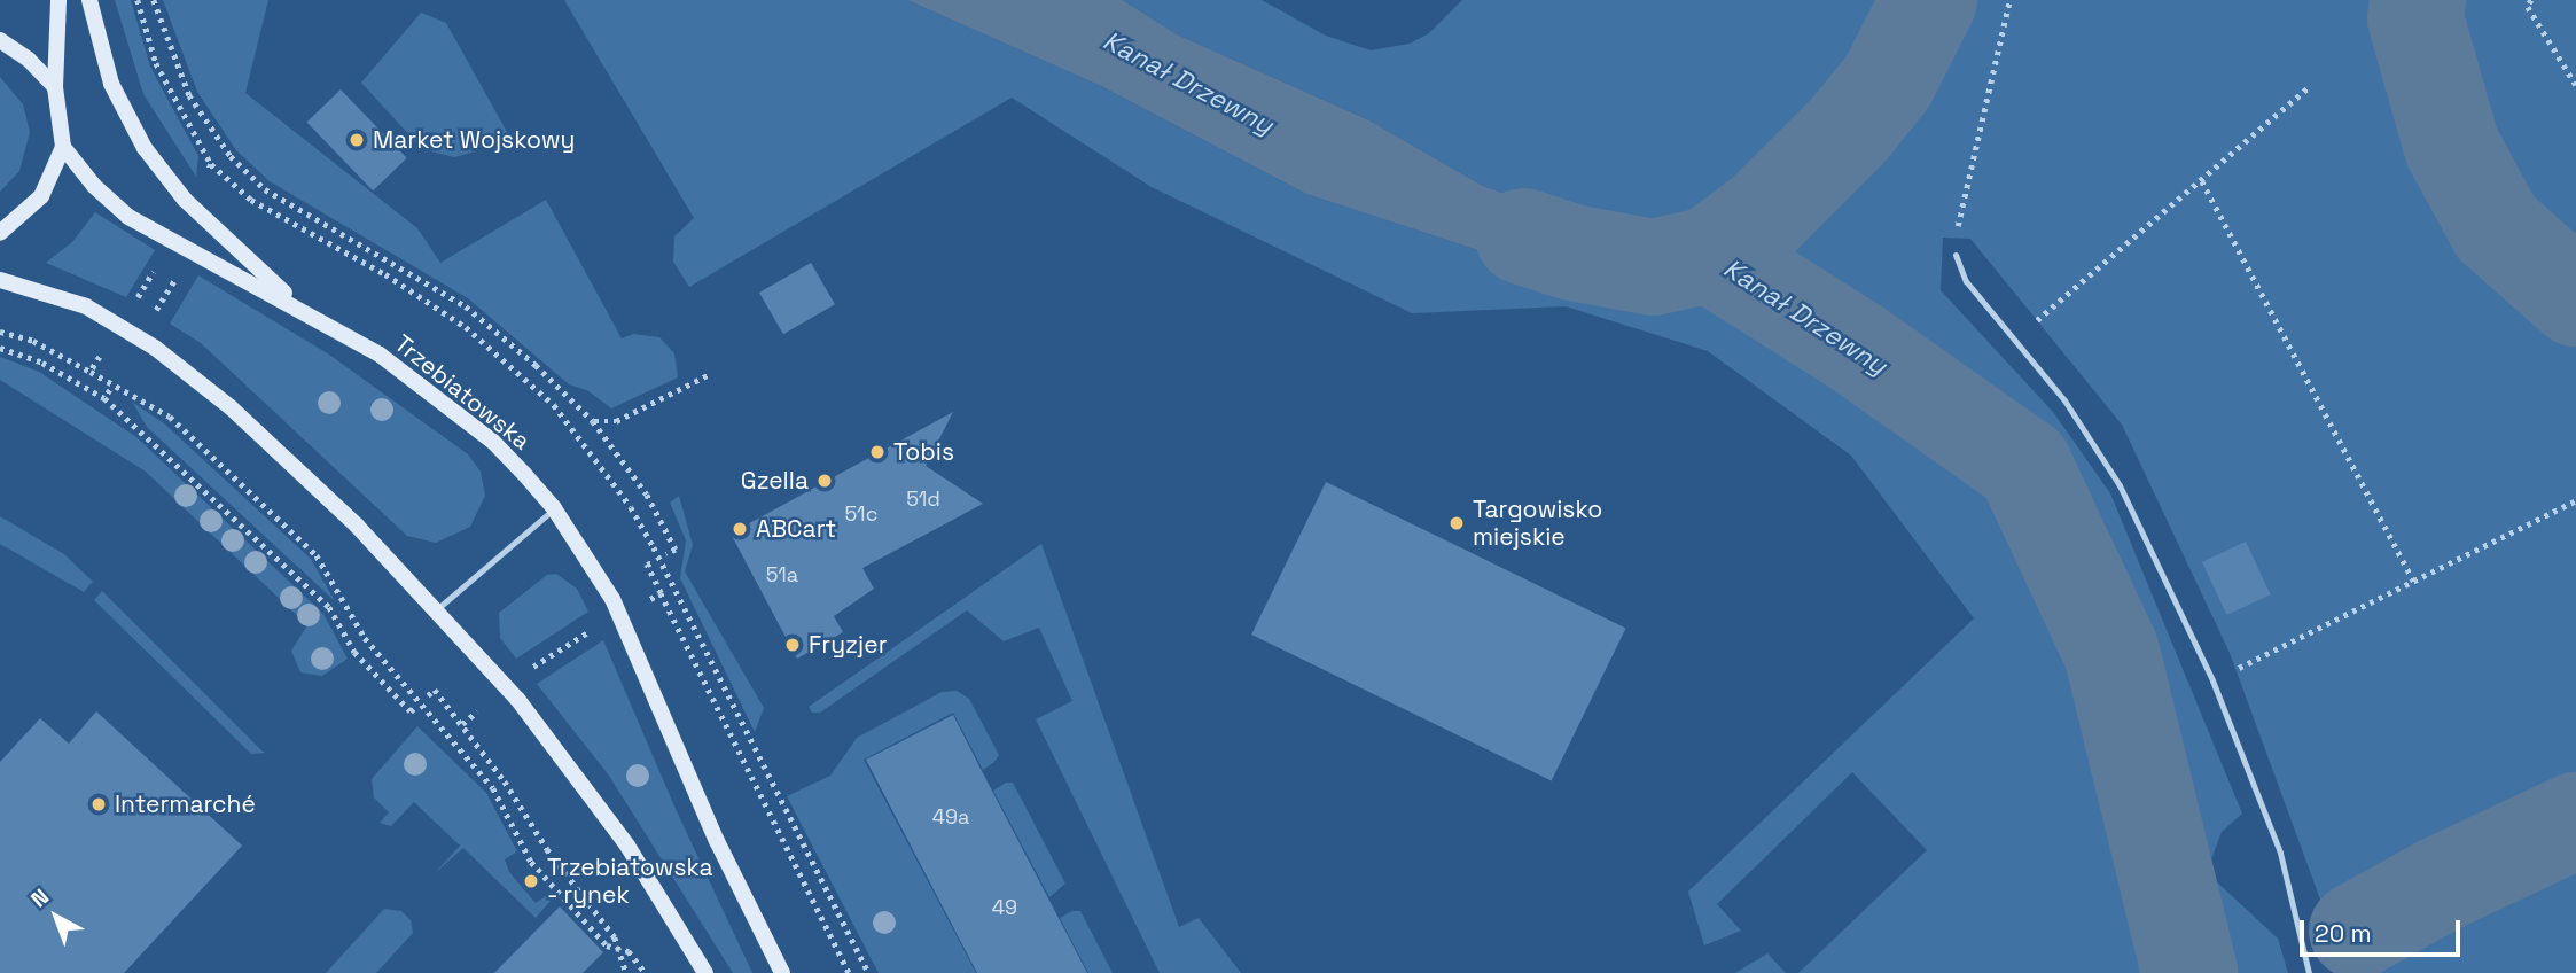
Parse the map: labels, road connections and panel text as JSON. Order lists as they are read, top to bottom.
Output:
{
  "streets": {
    "street": ["Trzebiatowska"]
  },
  "water": ["Kanał Drzewny"],
  "places": [
    "Market Wojskowy",
    "Tobis",
    "Gzella",
    "Targowisko miejskie",
    "ABCart",
    "Fryzjer",
    "Intermarché",
    "Trzebiatowska - rynek"
  ],
  "house_numbers": [
    "51d",
    "51c",
    "51a",
    "49a",
    "49"
  ],
  "scale_bar": "20 m",
  "north": "top left"
}
